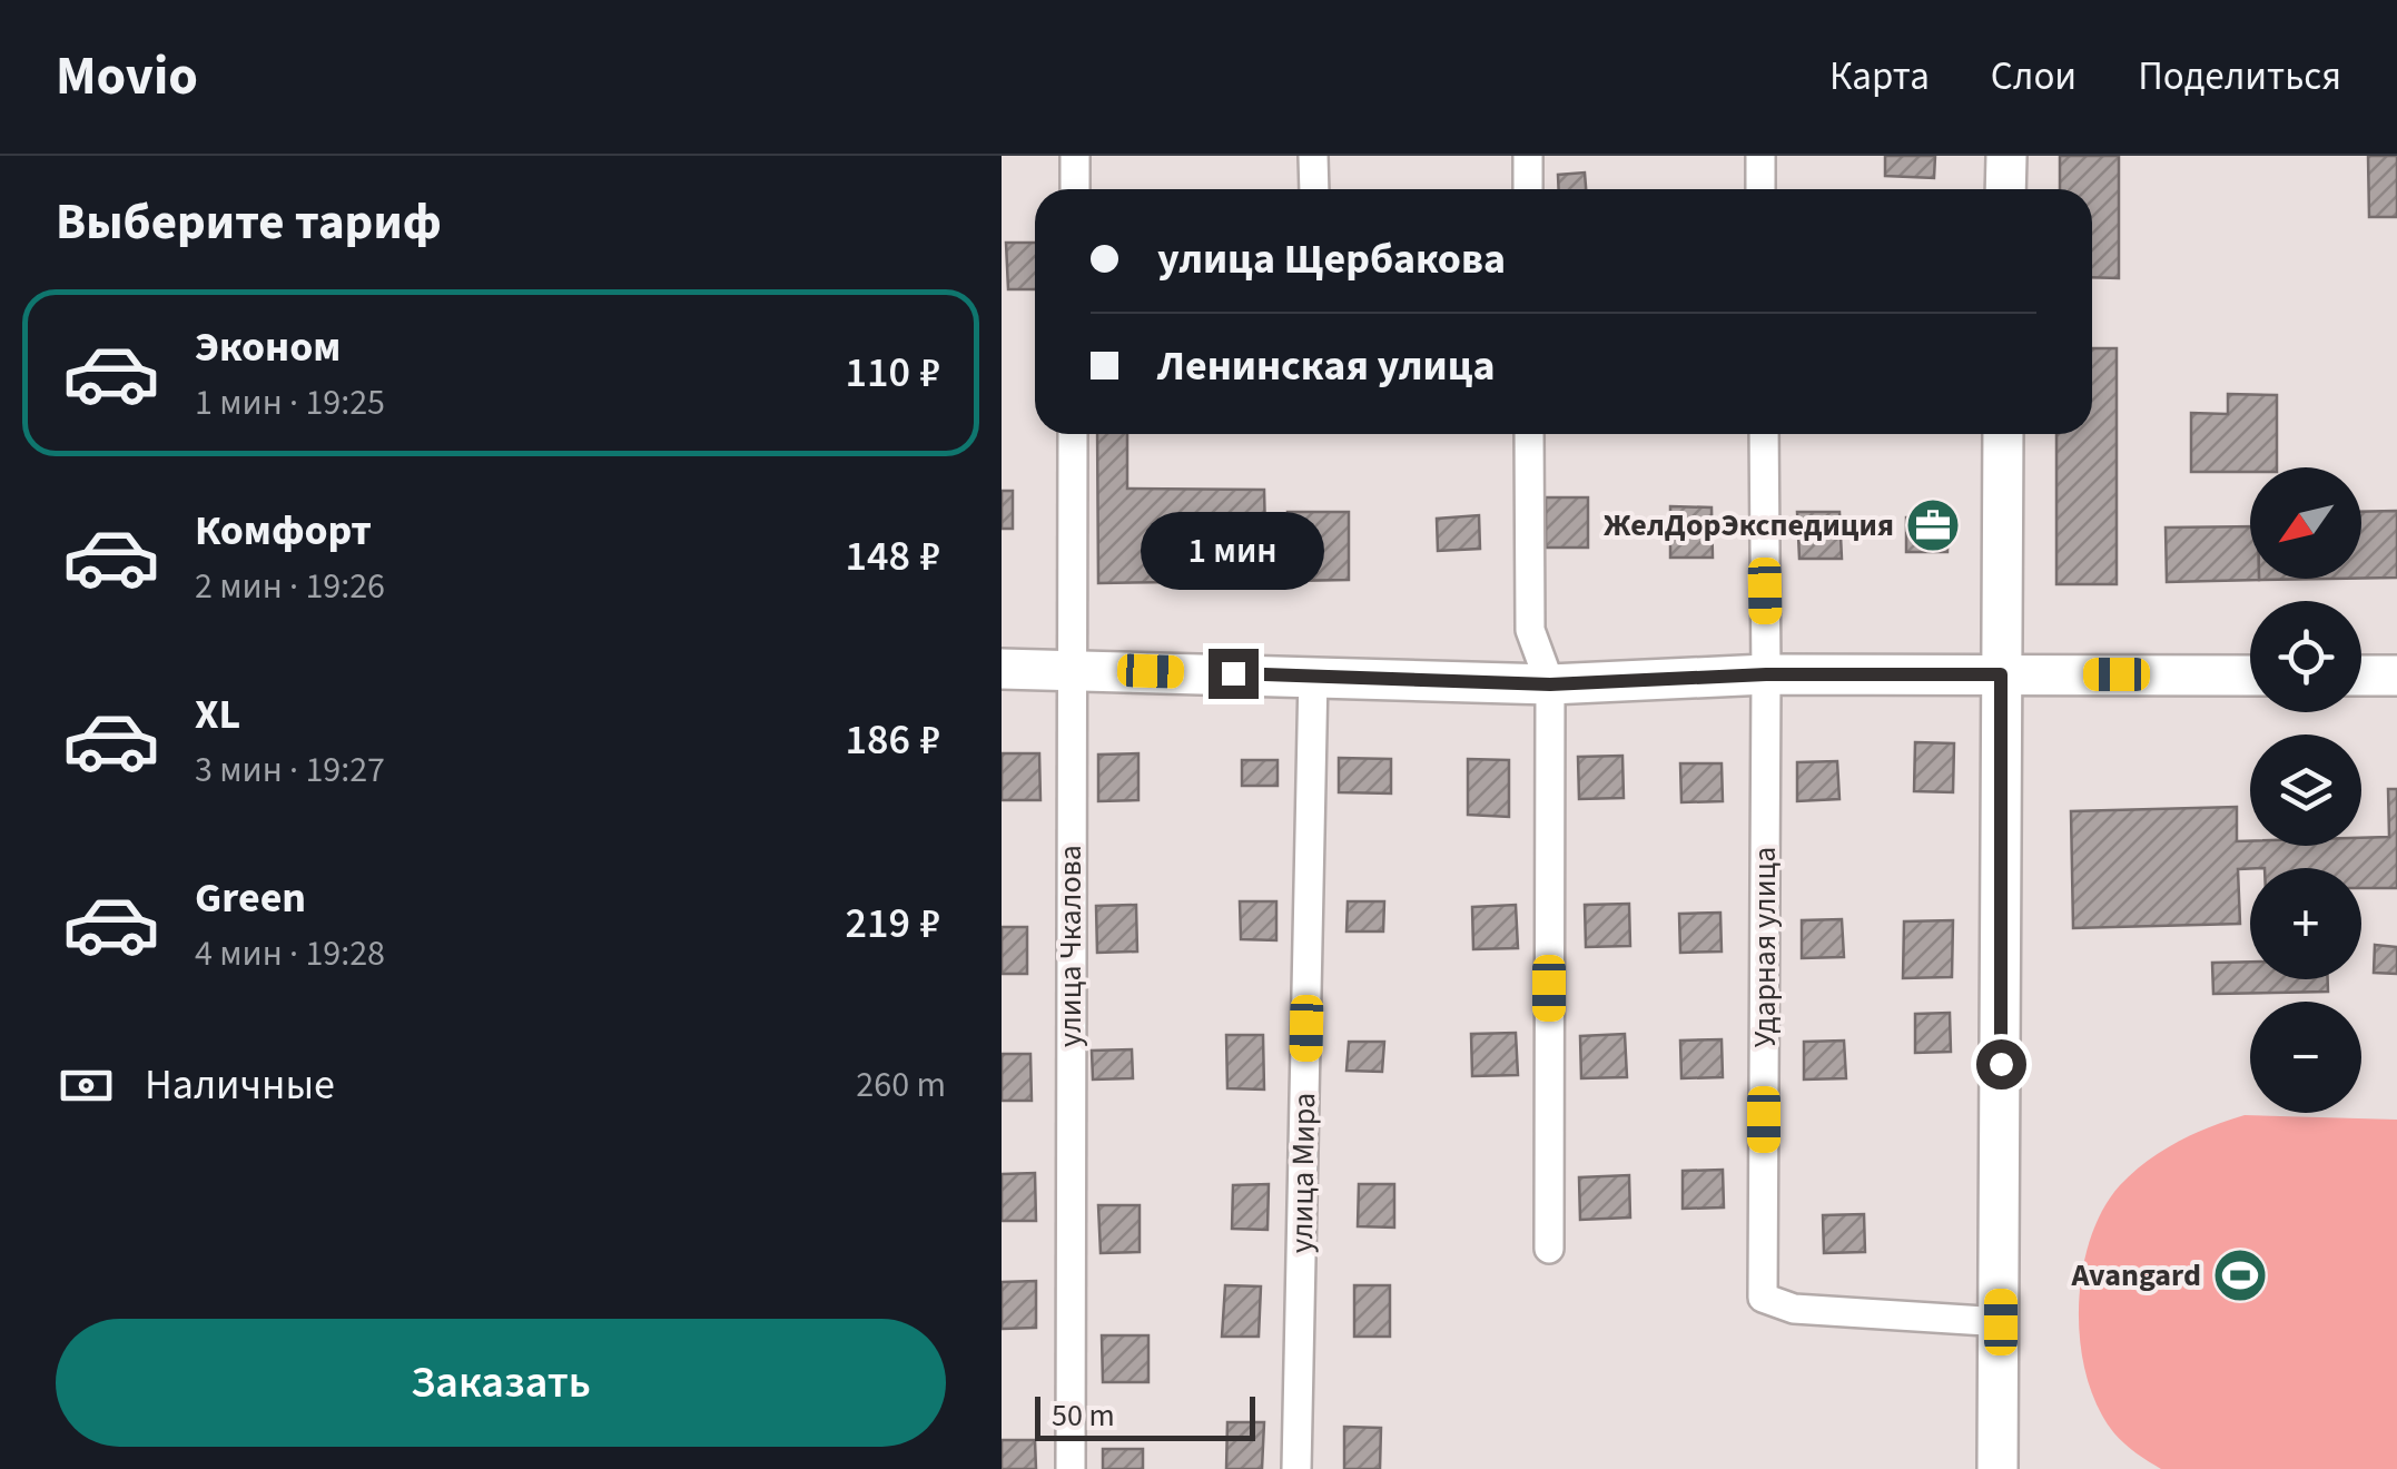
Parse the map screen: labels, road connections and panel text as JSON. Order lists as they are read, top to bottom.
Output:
{
  "streets": {
    "street": ["улица Чкалова", "Ударная улица", "улица Мира"]
  },
  "places": {
    "office": ["ЖелДорЭкспедиция"],
    "sports": ["Avangard"]
  },
  "scale_bar": "50 m",
  "north": "bottom left",
  "page": {
    "header": "Movio",
    "nav": ["Карта", "Слои", "Поделиться"],
    "heading": "Выберите тариф",
    "banner": ["улица Щербакова", "Ленинская улица"],
    "list": [
      {
        "name": "Эконом",
        "note": "1 мин · 19:25",
        "value": "110 ₽"
      },
      {
        "name": "Комфорт",
        "note": "2 мин · 19:26",
        "value": "148 ₽"
      },
      {
        "name": "XL",
        "note": "3 мин · 19:27",
        "value": "186 ₽"
      },
      {
        "name": "Green",
        "note": "4 мин · 19:28",
        "value": "219 ₽"
      }
    ],
    "map_buttons": ["+", "−"],
    "bubble": "1 мин",
    "pay": ["Наличные", "260 m"],
    "buttons": "Заказать",
    "scale": "50 m"
  }
}
